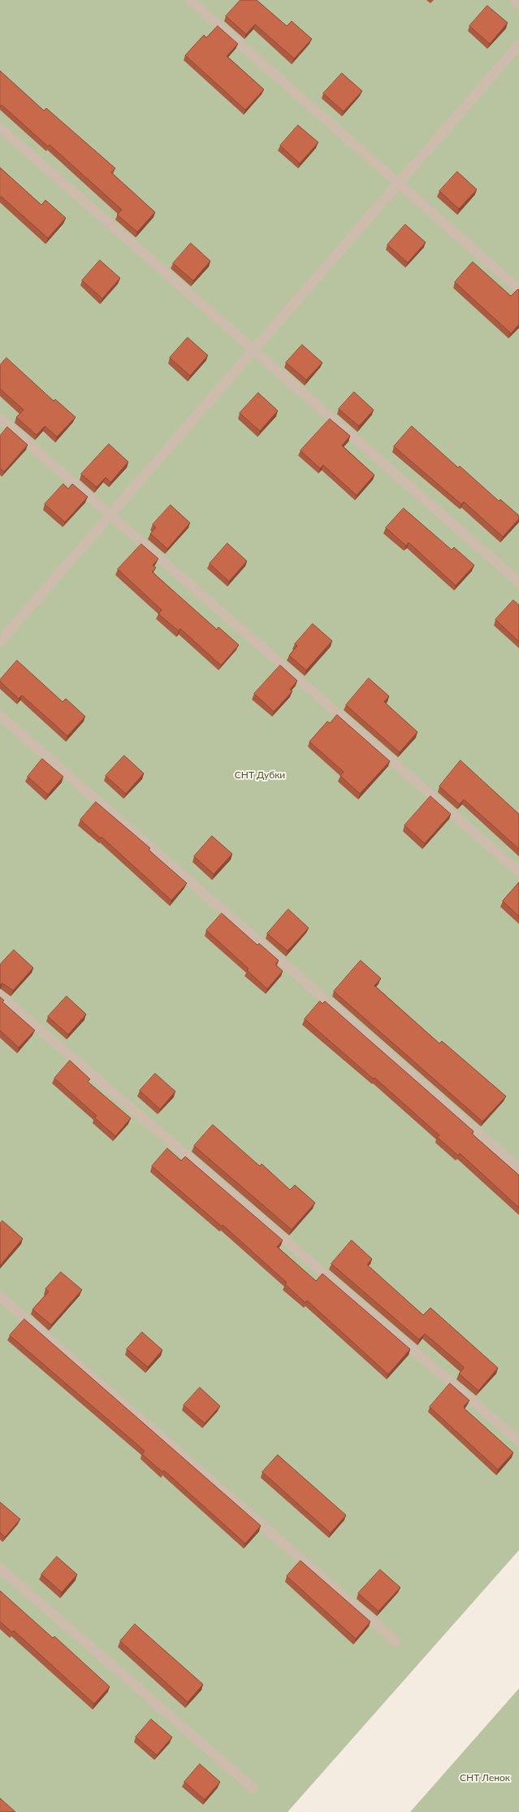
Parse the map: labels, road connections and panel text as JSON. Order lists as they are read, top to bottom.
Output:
{
  "parks": ["СНТ Дубки", "СНТ Ленок"]
}
